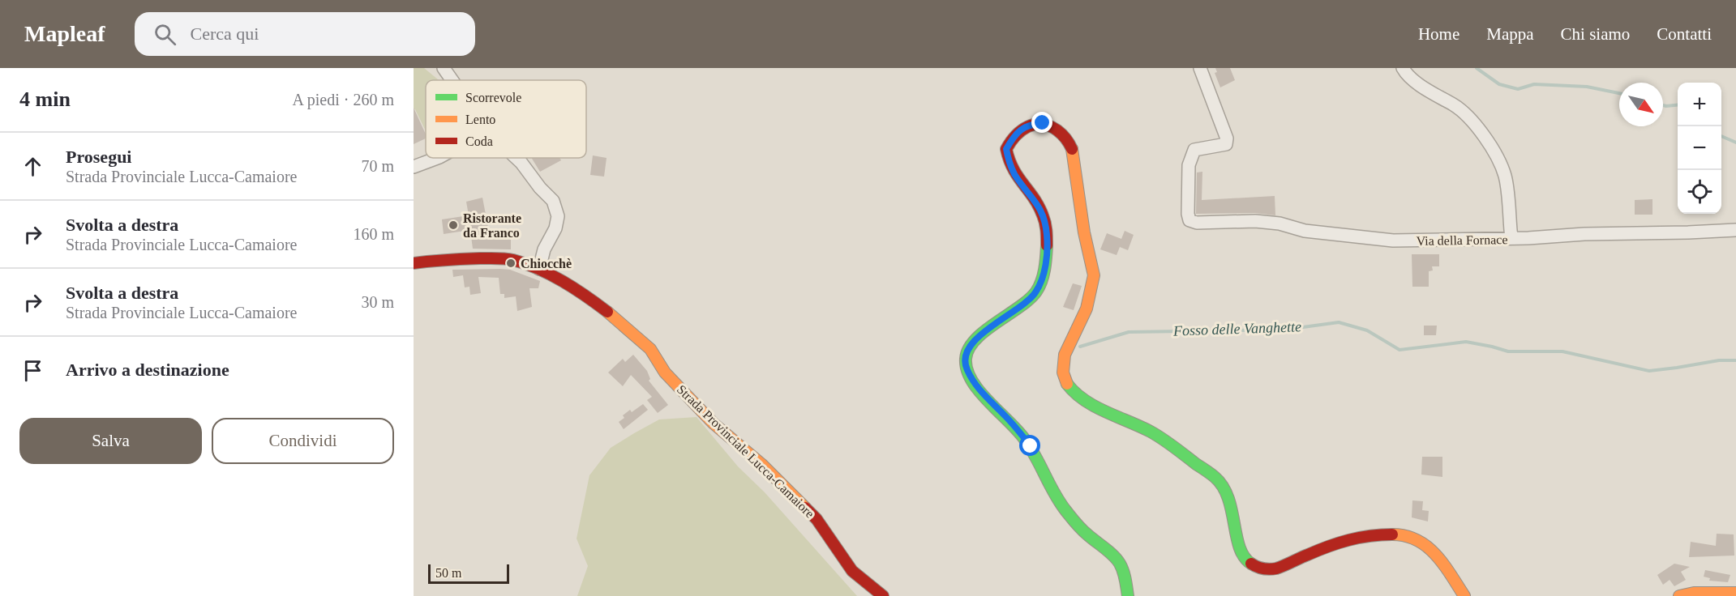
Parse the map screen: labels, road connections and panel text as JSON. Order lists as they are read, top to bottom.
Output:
{
  "streets": {
    "main road": ["Strada Provinciale Lucca-Camaiore"],
    "street": ["Via della Fornace"]
  },
  "water": ["Fosso delle Vanghette"],
  "places": ["Ristorante da Franco", "Chiocchè"],
  "legend": ["Scorrevole", "Lento", "Coda"],
  "scale_bar": "50 m",
  "north": "bottom right",
  "page": {
    "header": "Mapleaf",
    "search": "Cerca qui",
    "nav": [
      "Home",
      "Mappa",
      "Chi siamo",
      "Contatti"
    ],
    "heading": ["4 min", "A piedi · 260 m"],
    "map_buttons": ["+", "−"],
    "list": [
      ["Prosegui", "Strada Provinciale Lucca-Camaiore", "70 m"],
      ["Svolta a destra", "Strada Provinciale Lucca-Camaiore", "160 m"],
      ["Svolta a destra", "Strada Provinciale Lucca-Camaiore", "30 m"],
      "Arrivo a destinazione"
    ],
    "buttons": ["Salva", "Condividi"],
    "scale": "50 m"
  }
}
